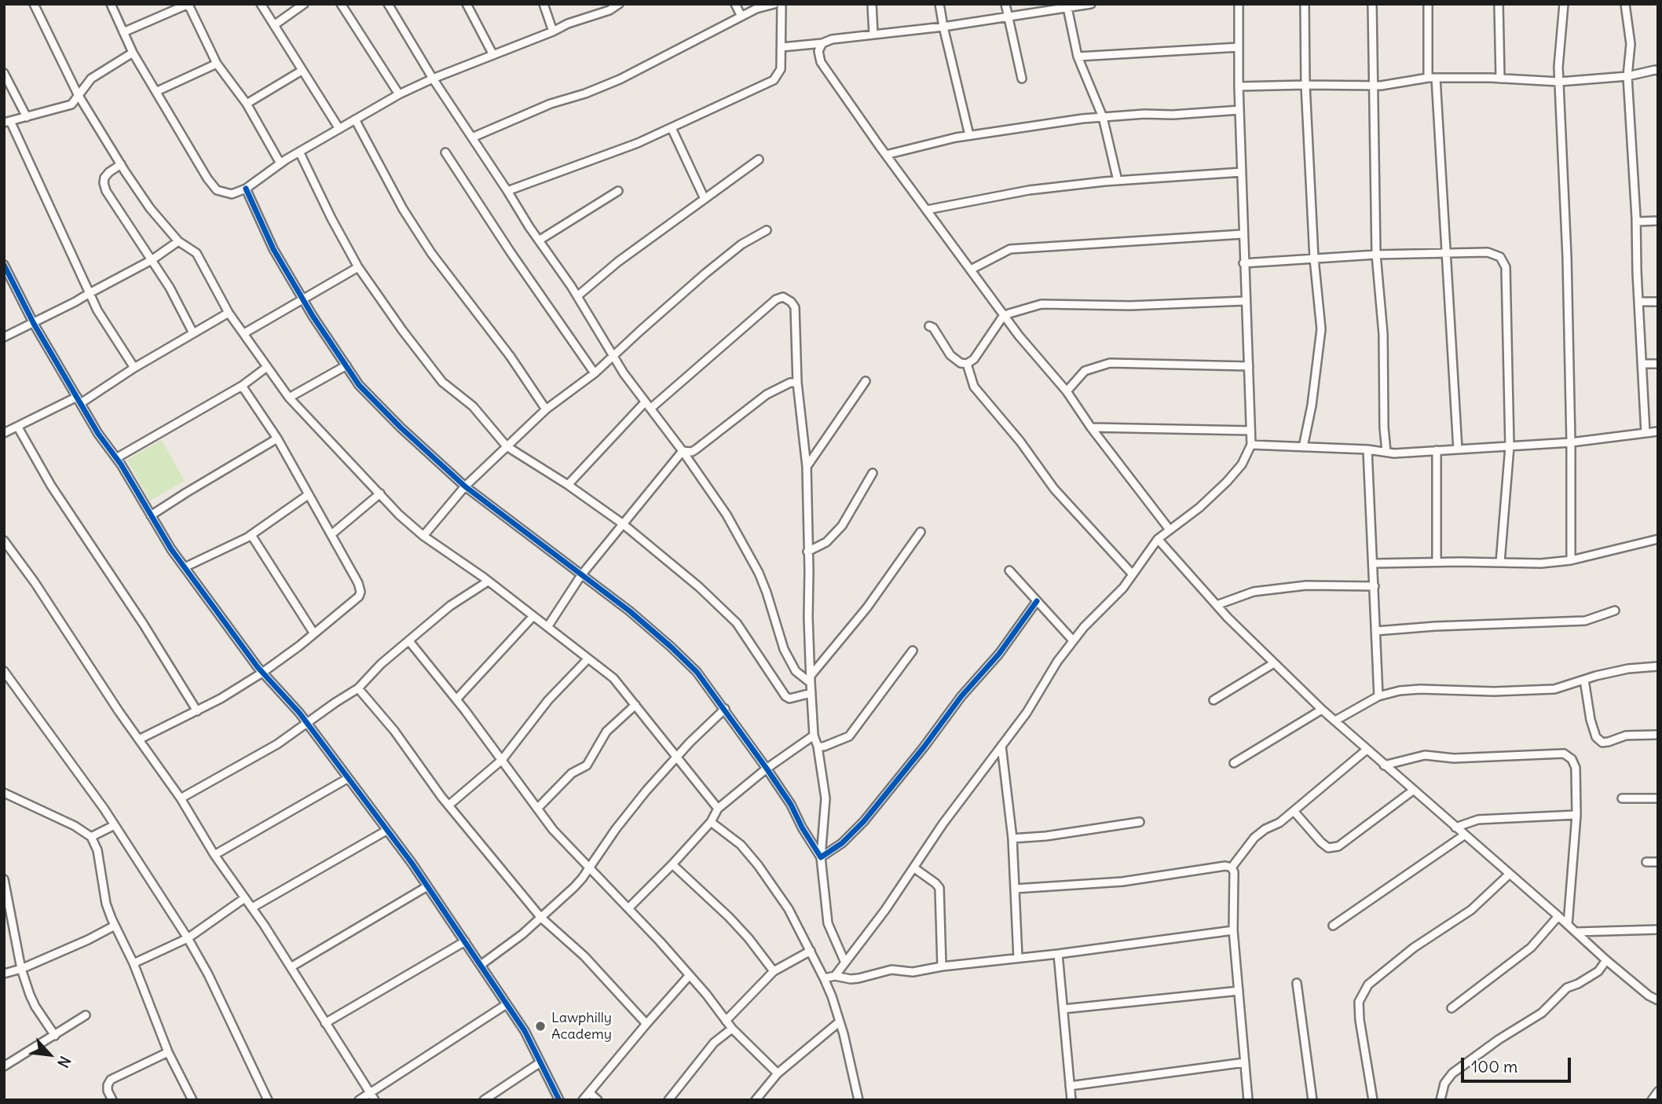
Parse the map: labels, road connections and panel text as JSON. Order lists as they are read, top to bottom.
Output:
{
  "places": ["Lawphilly Academy"],
  "scale_bar": "100 m",
  "north": "bottom right"
}
